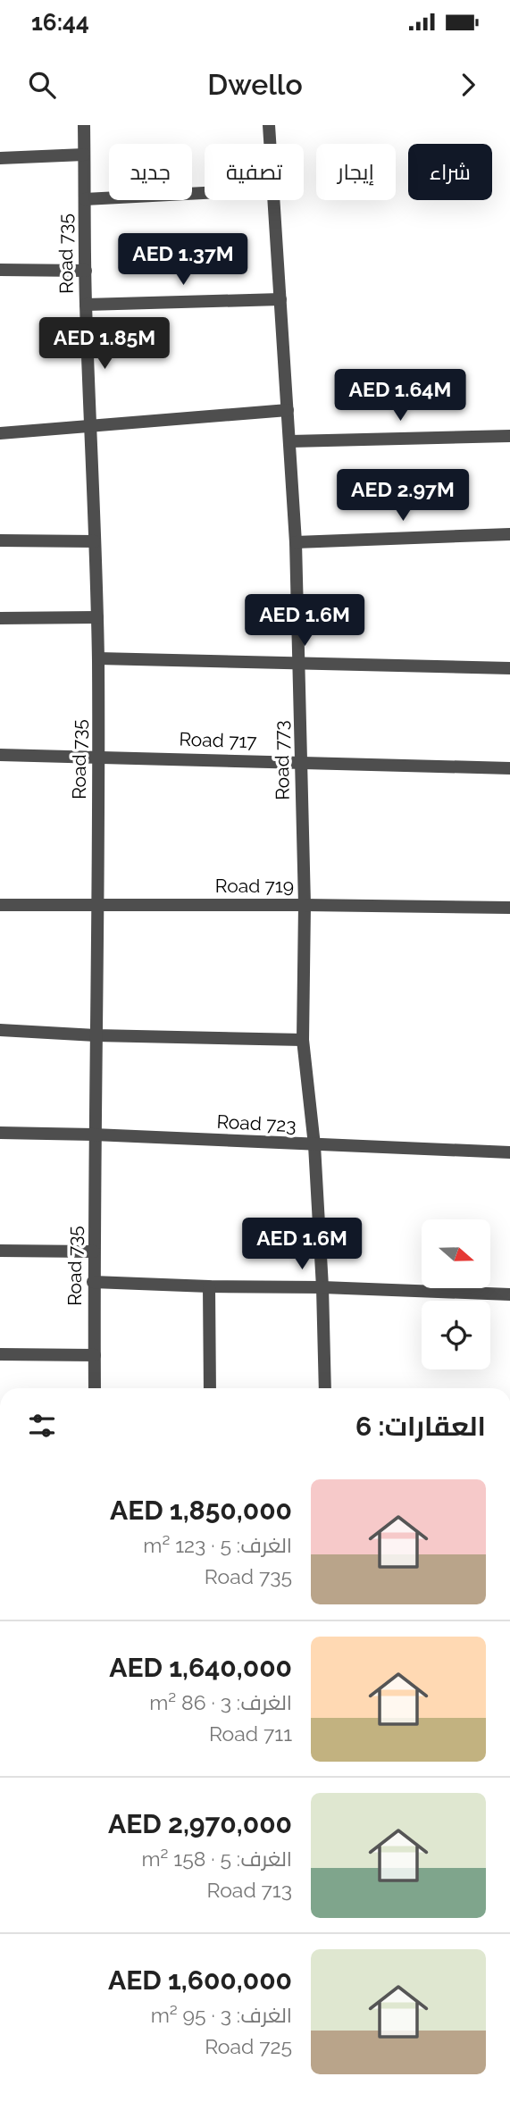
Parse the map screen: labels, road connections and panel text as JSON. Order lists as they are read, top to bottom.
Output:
{
  "streets": {
    "street": [
      "Road 735",
      "Road 717",
      "Road 773",
      "Road 719",
      "Road 723"
    ]
  },
  "crossings": [
    ["Road 735", "Road 717"],
    ["Road 735", "Road 719"],
    ["Road 735", "Road 723"],
    ["Road 717", "Road 773"],
    ["Road 773", "Road 719"],
    ["Road 773", "Road 723"]
  ],
  "north": "right",
  "page": {
    "status": "16:44",
    "header": "Dwello",
    "chip": [
      "شراء",
      "إيجار",
      "تصفية",
      "جديد"
    ],
    "price": [
      "AED 1.37M",
      "AED 1.85M",
      "AED 1.64M",
      "AED 2.97M",
      "AED 1.6M",
      "AED 1.6M"
    ],
    "heading": "العقارات: 6",
    "list": [
      {
        "name": "AED 1,850,000",
        "note": "الغرف: 5 · 123 m² · Road 735"
      },
      {
        "name": "AED 1,640,000",
        "note": "الغرف: 3 · 86 m² · Road 711"
      },
      {
        "name": "AED 2,970,000",
        "note": "الغرف: 5 · 158 m² · Road 713"
      },
      {
        "name": "AED 1,600,000",
        "note": "الغرف: 3 · 95 m² · Road 725"
      }
    ]
  }
}
